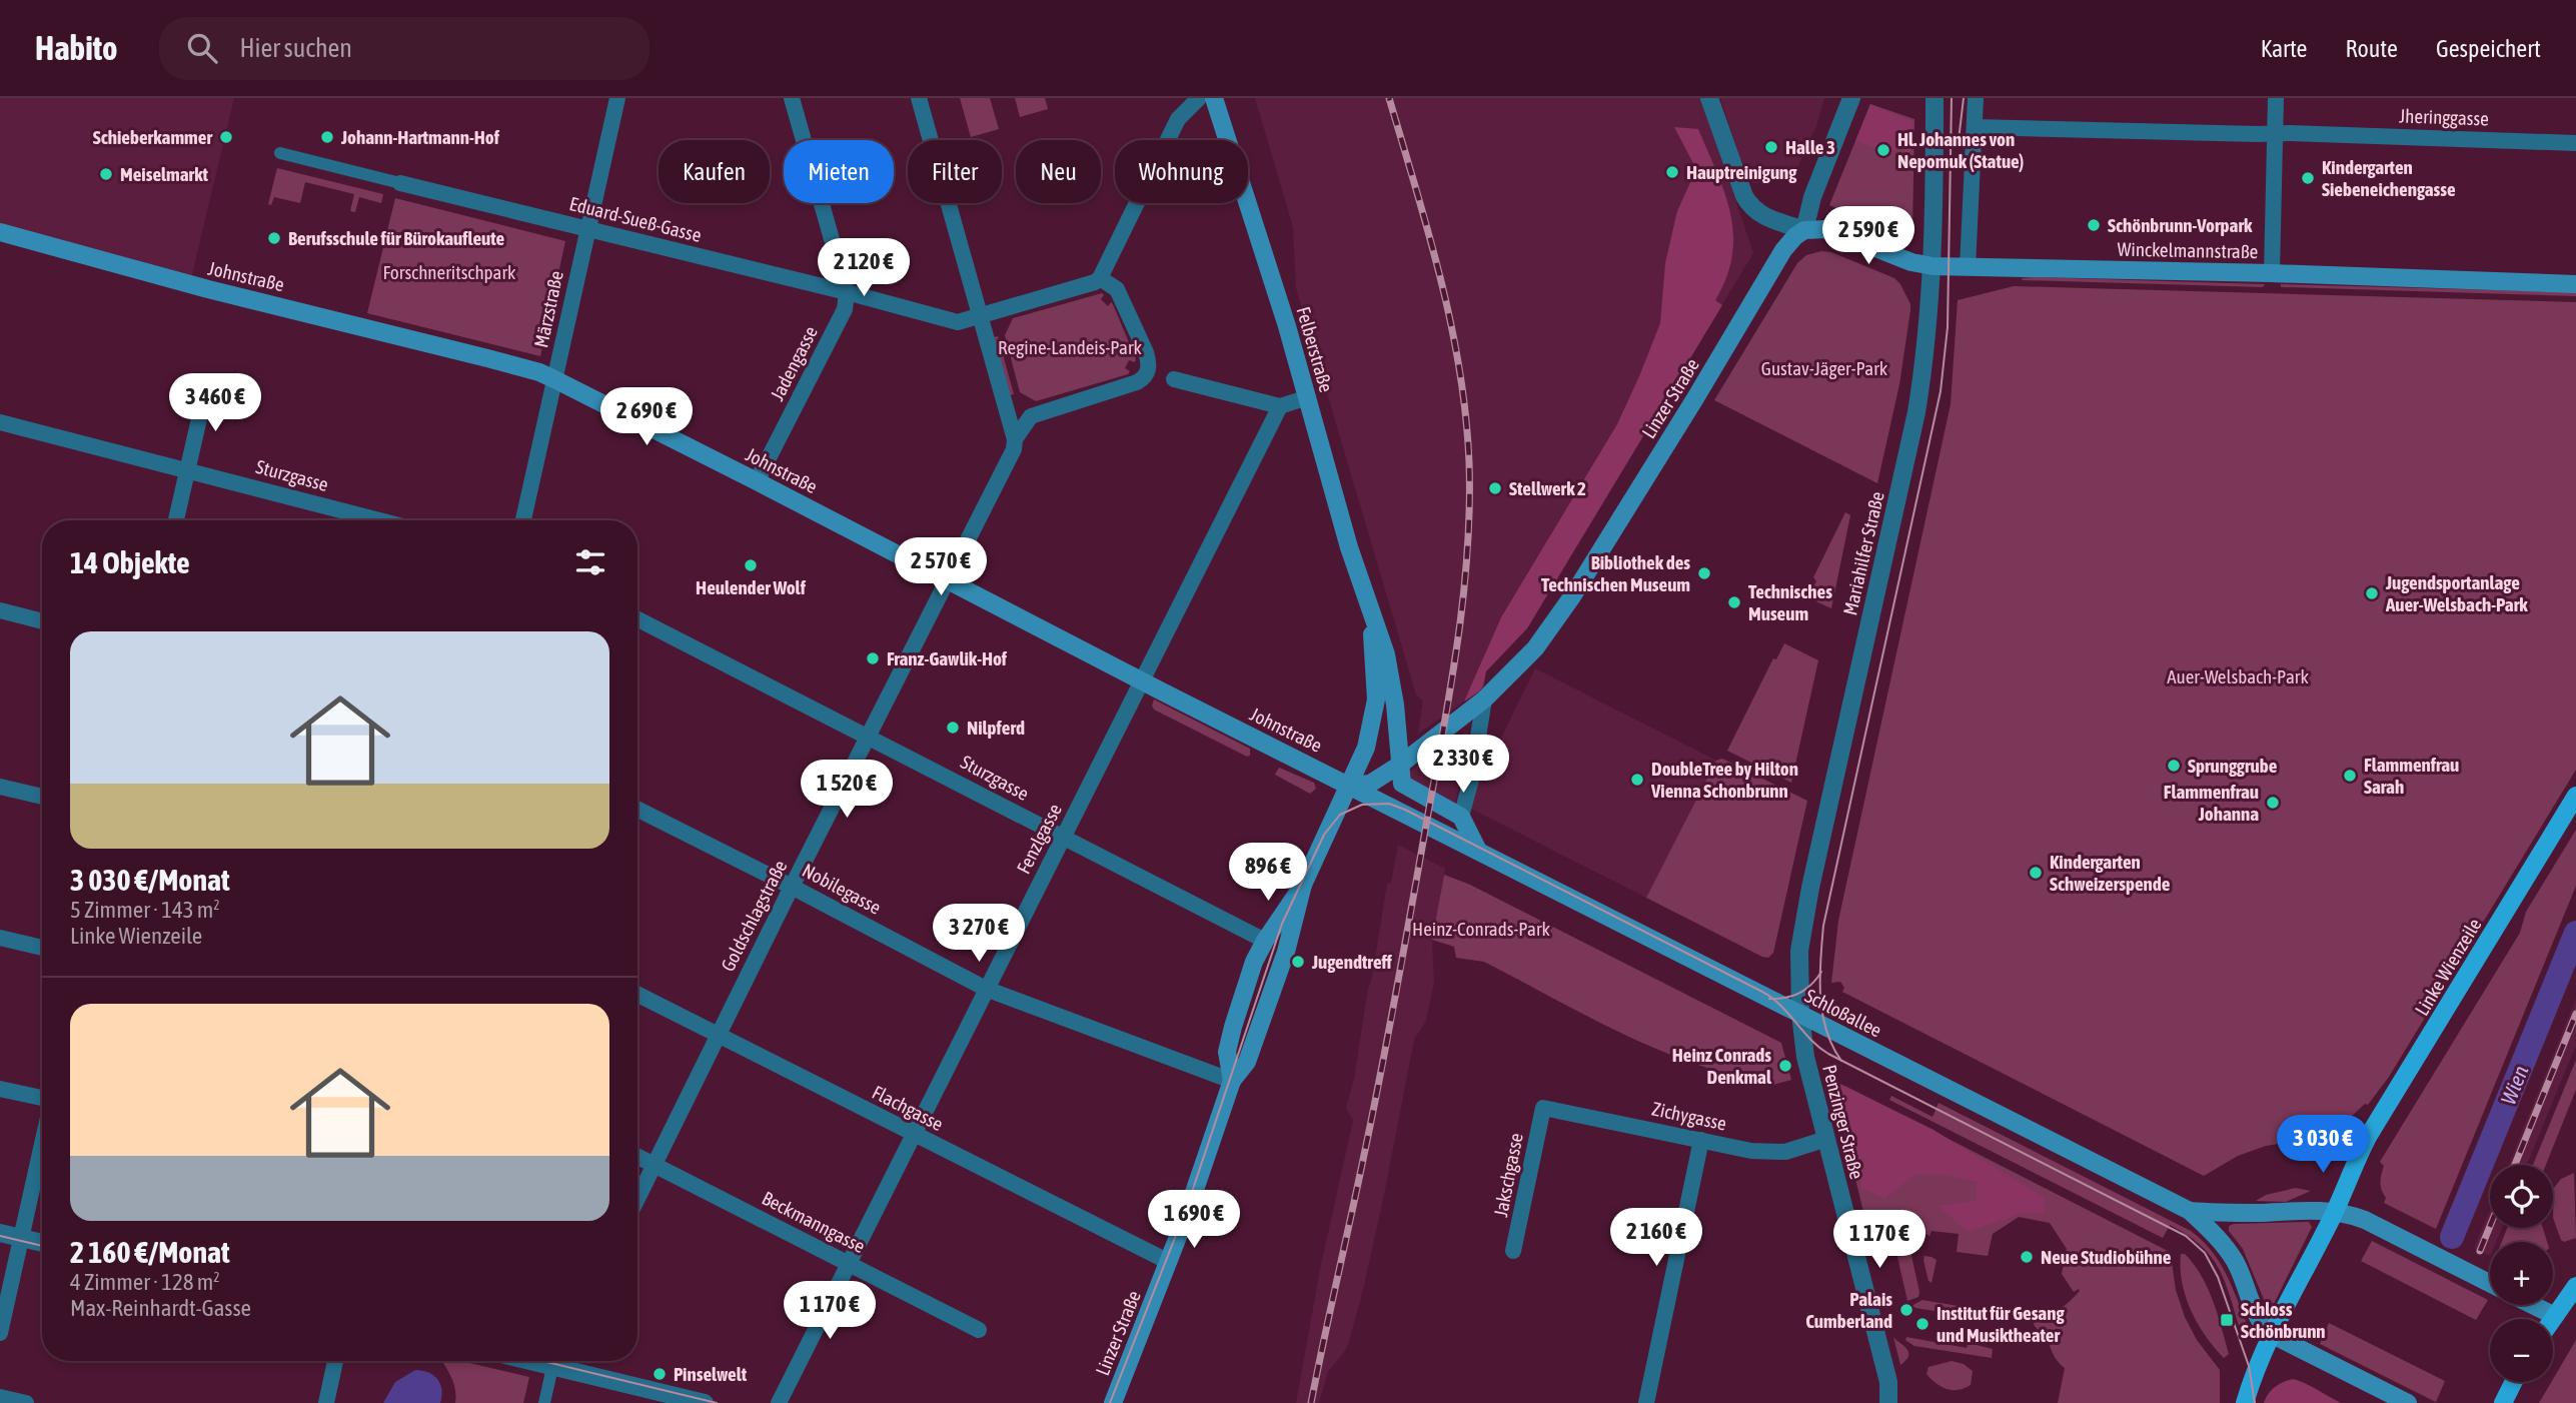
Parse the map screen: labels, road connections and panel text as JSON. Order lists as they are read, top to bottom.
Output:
{
  "streets": {
    "main road": [
      "Winckelmannstraße",
      "Johnstraße",
      "Felberstraße",
      "Linzer Straße",
      "Linke Wienzeile",
      "Schloßallee"
    ],
    "street": [
      "Jheringgasse",
      "Eduard-Sueß-Gasse",
      "Märzstraße",
      "Jadengasse",
      "Sturzgasse",
      "Mariahilfer Straße",
      "Fenzlgasse",
      "Nobilegasse",
      "Goldschlagstraße",
      "Flachgasse",
      "Zichygasse",
      "Penzinger Straße",
      "Jakschgasse",
      "Beckmanngasse"
    ]
  },
  "crossings": [
    ["Eduard-Sueß-Gasse", "Märzstraße"],
    ["Eduard-Sueß-Gasse", "Jadengasse"],
    ["Eduard-Sueß-Gasse", "Goldschlagstraße"],
    ["Winckelmannstraße", "Linzer Straße"],
    ["Winckelmannstraße", "Mariahilfer Straße"],
    ["Johnstraße", "Märzstraße"],
    ["Johnstraße", "Felberstraße"],
    ["Johnstraße", "Jadengasse"],
    ["Johnstraße", "Linzer Straße"],
    ["Johnstraße", "Fenzlgasse"],
    ["Johnstraße", "Goldschlagstraße"],
    ["Johnstraße", "Schloßallee"],
    ["Felberstraße", "Linzer Straße"],
    ["Felberstraße", "Schloßallee"],
    ["Linzer Straße", "Sturzgasse"],
    ["Linzer Straße", "Nobilegasse"],
    ["Linzer Straße", "Schloßallee"],
    ["Linzer Straße", "Flachgasse"],
    ["Sturzgasse", "Fenzlgasse"],
    ["Sturzgasse", "Goldschlagstraße"],
    ["Mariahilfer Straße", "Schloßallee"],
    ["Mariahilfer Straße", "Penzinger Straße"],
    ["Fenzlgasse", "Nobilegasse"],
    ["Fenzlgasse", "Flachgasse"],
    ["Fenzlgasse", "Beckmanngasse"],
    ["Nobilegasse", "Goldschlagstraße"],
    ["Goldschlagstraße", "Flachgasse"],
    ["Goldschlagstraße", "Beckmanngasse"],
    ["Linke Wienzeile", "Schloßallee"],
    ["Schloßallee", "Penzinger Straße"],
    ["Zichygasse", "Penzinger Straße"],
    ["Zichygasse", "Jakschgasse"]
  ],
  "water": ["Wien"],
  "parks": [
    "Forschneritschpark",
    "Regine-Landeis-Park",
    "Gustav-Jäger-Park",
    "Auer-Welsbach-Park",
    "Heinz-Conrads-Park"
  ],
  "places": {
    "other": [
      "Schieberkammer",
      "Johann-Hartmann-Hof",
      "Halle 3",
      "Hl. Johannes von Nepomuk (Statue)",
      "Hauptreinigung",
      "Meiselmarkt",
      "Kindergarten Siebeneichengasse",
      "Schönbrunn-Vorpark",
      "Berufsschule für Bürokaufleute",
      "Stellwerk 2",
      "Heulender Wolf",
      "Bibliothek des Technischen Museum",
      "Jugendsportanlage Auer-Welsbach-Park",
      "Technisches Museum",
      "Franz-Gawlik-Hof",
      "Nilpferd",
      "Sprunggrube",
      "Flammenfrau Sarah",
      "DoubleTree by Hilton Vienna Schonbrunn",
      "Flammenfrau Johanna",
      "Kindergarten Schweizerspende",
      "Jugendtreff",
      "Heinz Conrads Denkmal",
      "Neue Studiobühne",
      "Palais Cumberland",
      "Institut für Gesang und Musiktheater",
      "Pinselwelt"
    ],
    "transit": ["Schloss Schönbrunn"]
  },
  "page": {
    "header": "Habito",
    "search": "Hier suchen",
    "nav": ["Karte", "Route", "Gespeichert"],
    "chip": [
      "Kaufen",
      "Mieten",
      "Filter",
      "Neu",
      "Wohnung"
    ],
    "price": [
      "2 590 €",
      "2 120 €",
      "3 460 €",
      "2 690 €",
      "2 570 €",
      "2 330 €",
      "1 520 €",
      "896 €",
      "3 270 €",
      "3 030 €",
      "1 690 €",
      "2 160 €",
      "1 170 €",
      "1 170 €"
    ],
    "heading": "14 Objekte",
    "list": [
      {
        "name": "3 030 €/Monat",
        "note": "5 Zimmer · 143 m² · Linke Wienzeile"
      },
      {
        "name": "2 160 €/Monat",
        "note": "4 Zimmer · 128 m² · Max-Reinhardt-Gasse"
      }
    ],
    "map_buttons": ["+", "−"]
  }
}
